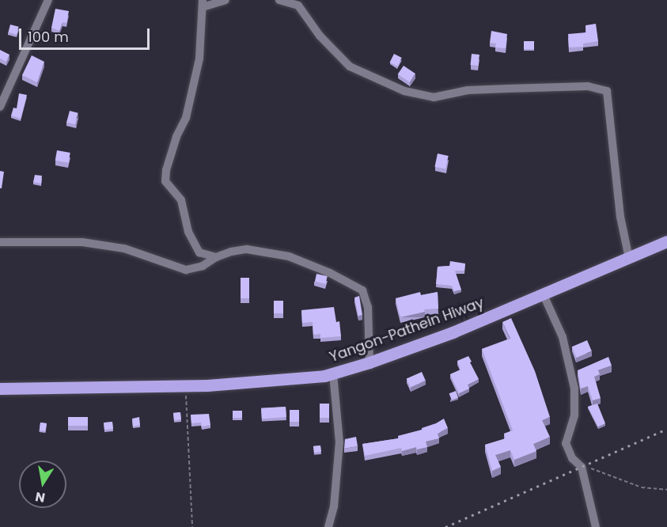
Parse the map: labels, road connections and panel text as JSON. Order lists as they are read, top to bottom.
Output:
{
  "streets": {
    "highway": ["Yangon-Pathein Hiway"]
  },
  "scale_bar": "100 m",
  "north": "bottom"
}
